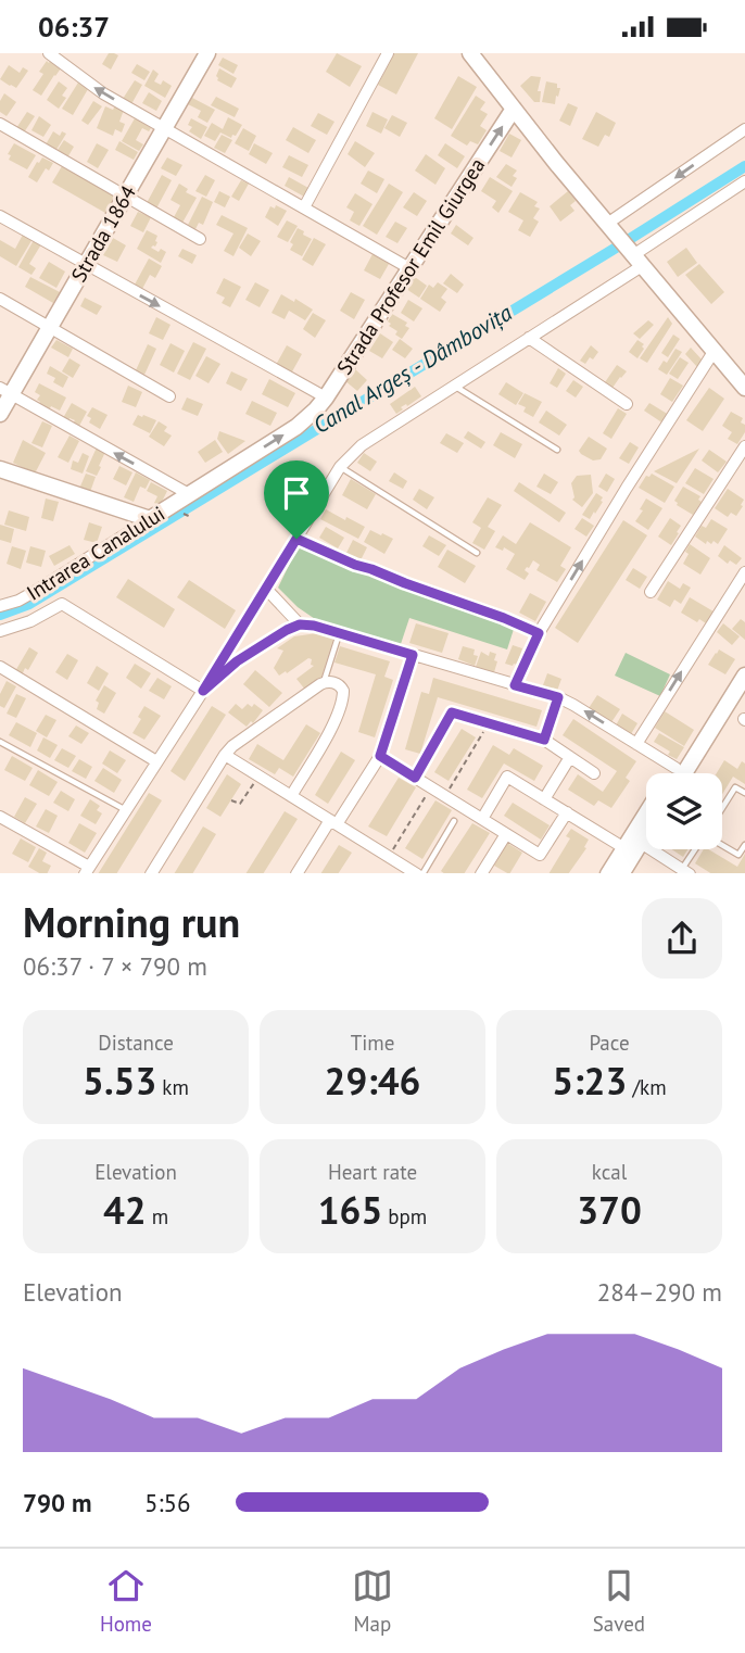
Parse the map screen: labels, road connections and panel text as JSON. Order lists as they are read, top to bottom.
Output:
{
  "streets": {
    "street": ["Strada 1864", "Strada Profesor Emil Giurgea", "Intrarea Canalului"]
  },
  "crossings": [
    ["Strada Profesor Emil Giurgea", "Intrarea Canalului"]
  ],
  "water": ["Canal Argeș - Dâmbovița"],
  "page": {
    "status": "06:37",
    "heading": ["Morning run", "06:37 · 7 × 790 m"],
    "stats": [
      ["Distance", "5.53 km"],
      ["Time", "29:46"],
      ["Pace", "5:23 /km"],
      ["Elevation", "42 m"],
      ["Heart rate", "165 bpm"],
      ["kcal", "370"]
    ],
    "chart": ["Elevation", "284–290 m"],
    "list": [
      {
        "name": "790 m",
        "note": "5:56"
      }
    ],
    "tabs": ["Home", "Map", "Saved"]
  }
}
